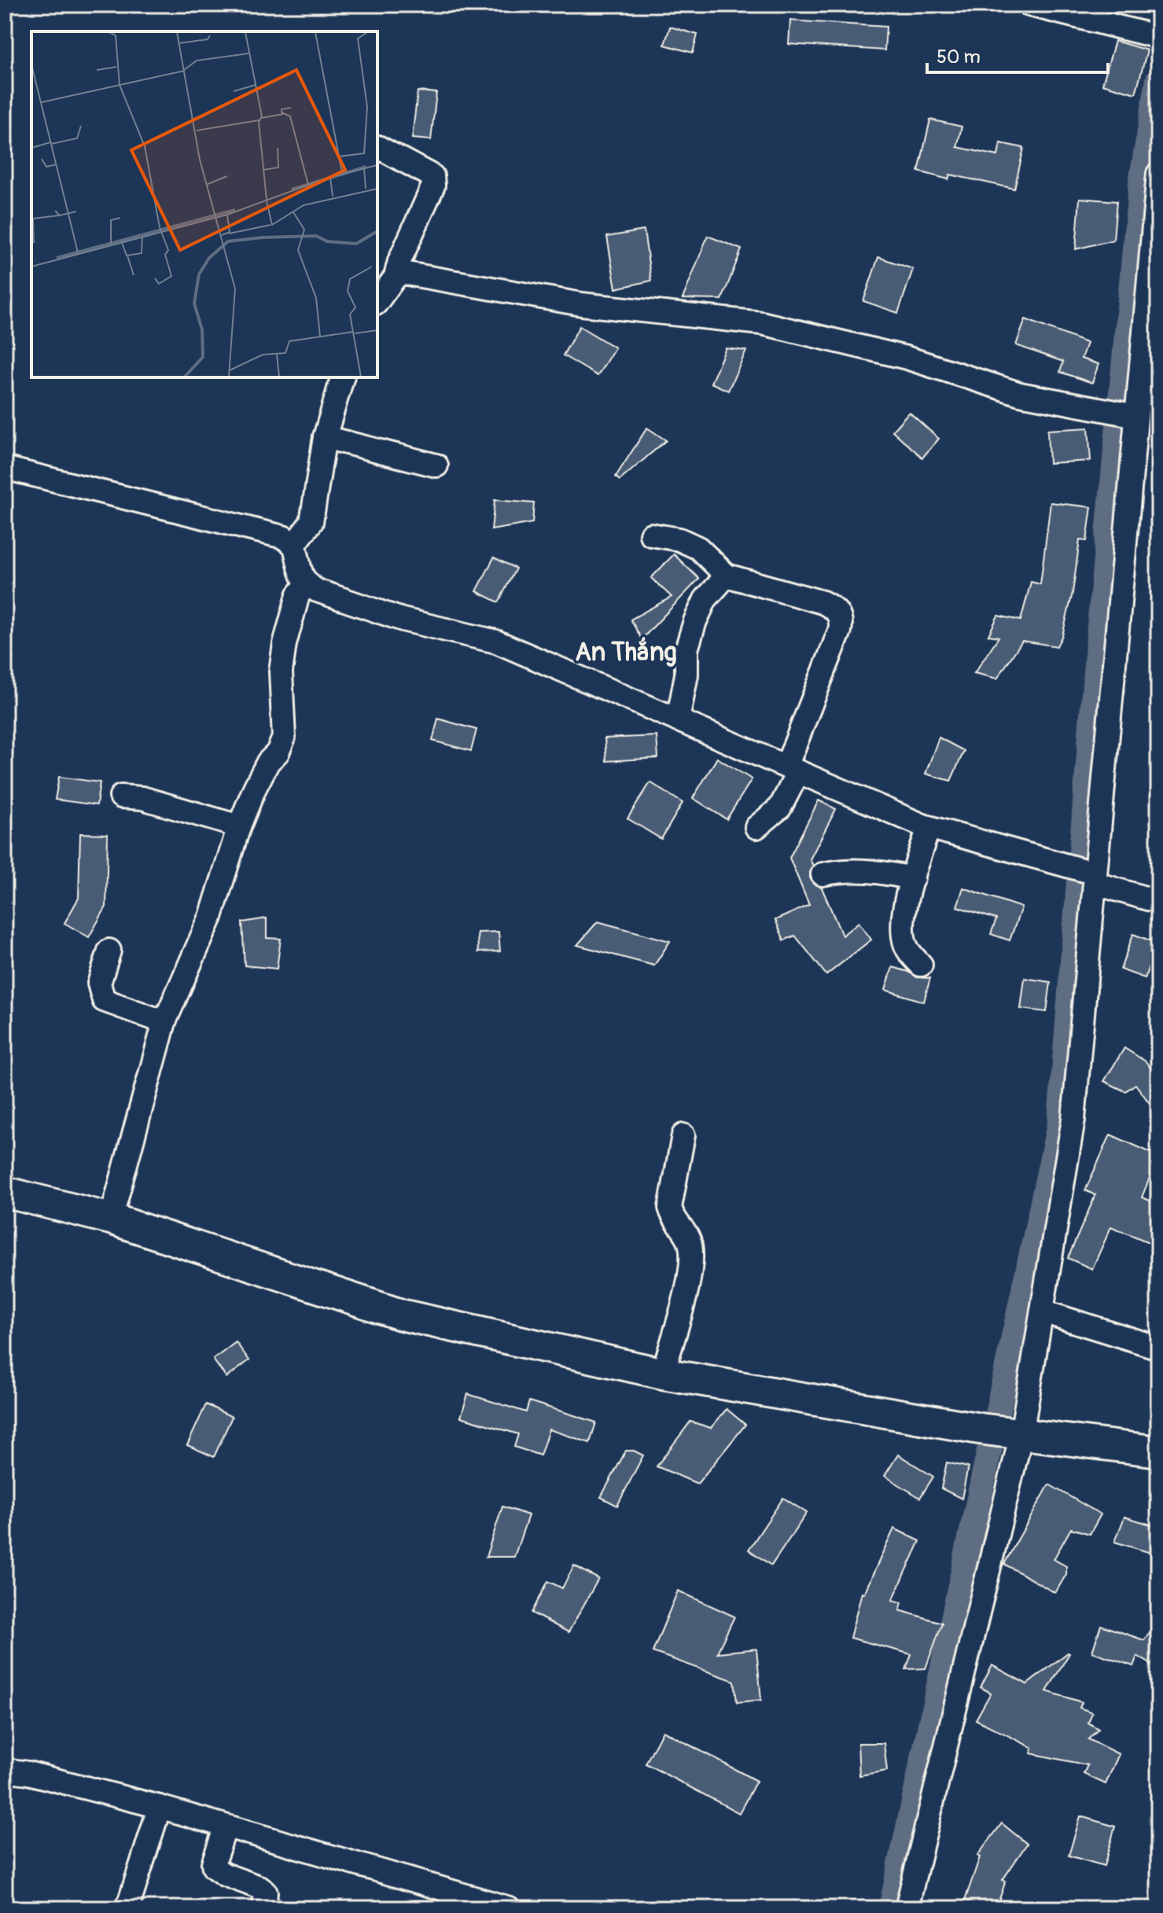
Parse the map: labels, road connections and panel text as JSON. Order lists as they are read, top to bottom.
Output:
{
  "districts": ["An Thắng"],
  "scale_bar": "50 m"
}
